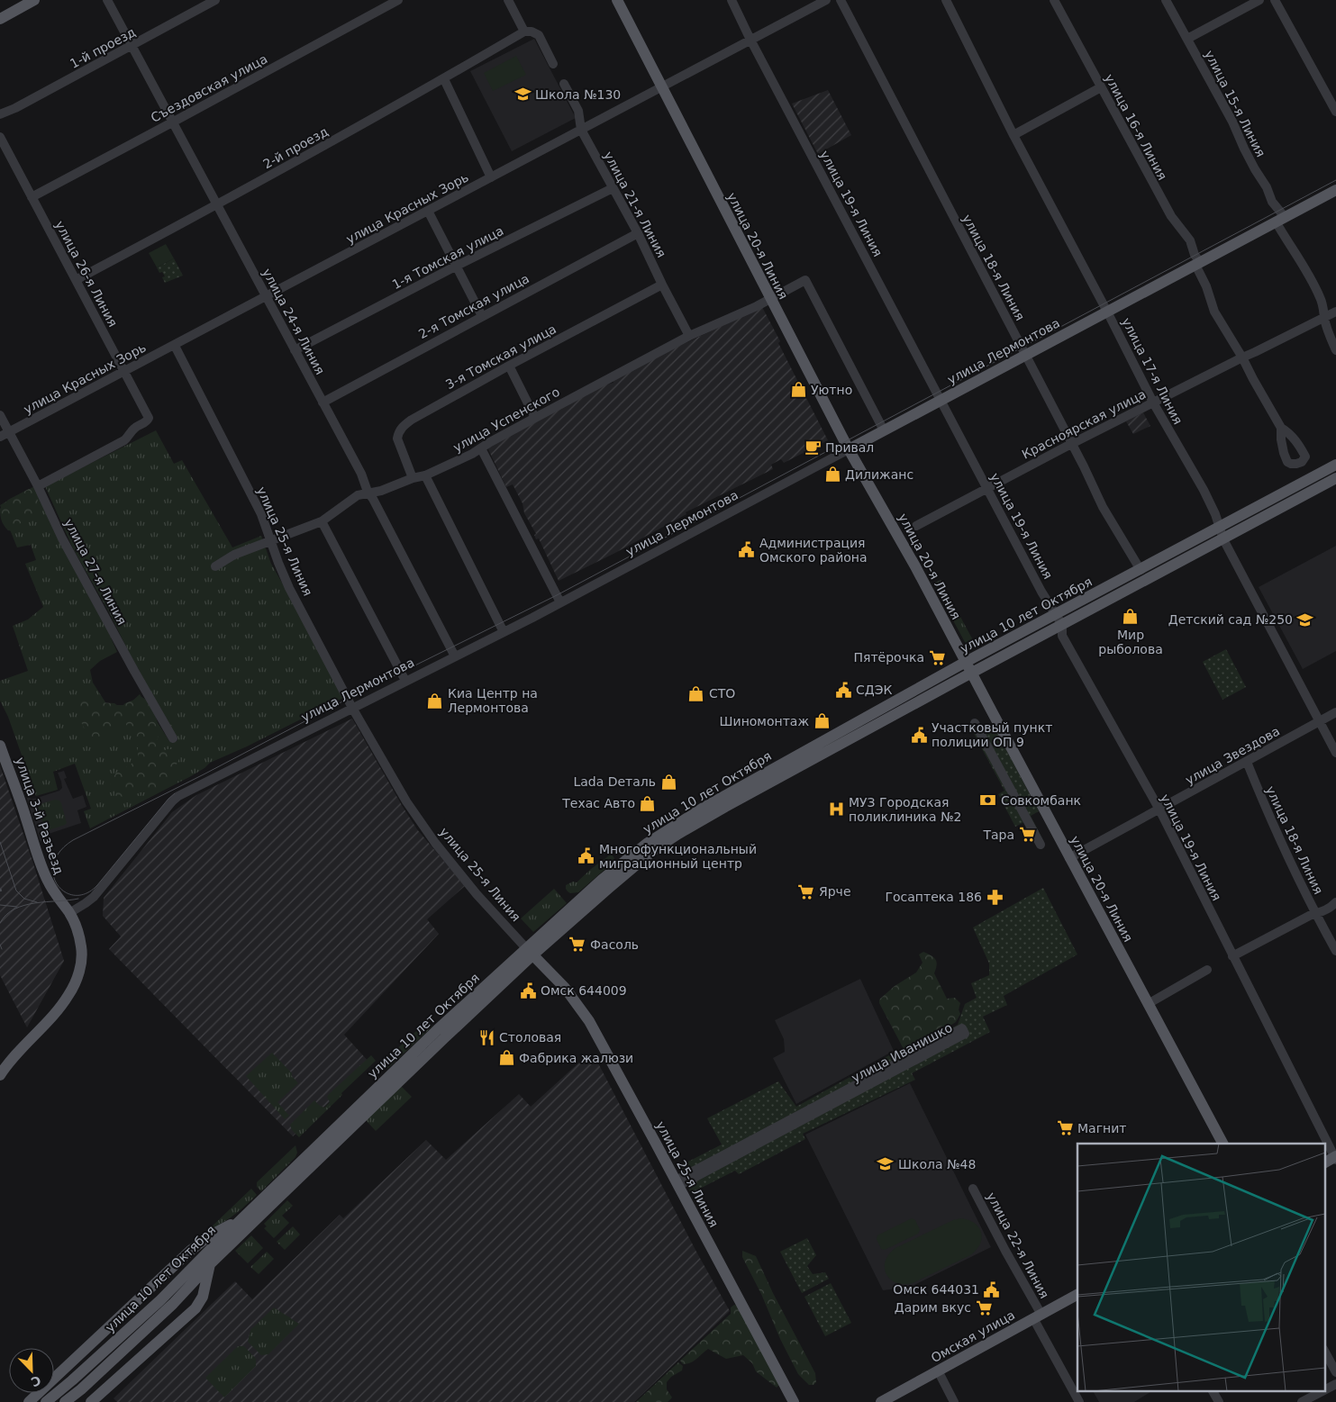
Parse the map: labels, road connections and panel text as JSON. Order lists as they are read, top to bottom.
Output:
{
  "streets": {
    "main road": [
      "улица 20-я Линия",
      "улица Лермонтова",
      "улица 25-я Линия",
      "улица 10 лет Октября",
      "улица 3-й Разъезд",
      "Омская улица"
    ],
    "street": [
      "1-й проезд",
      "Съездовская улица",
      "улица 15-я Линия",
      "улица 16-я Линия",
      "2-й проезд",
      "улица 19-я Линия",
      "улица 21-я Линия",
      "улица Красных Зорь",
      "1-я Томская улица",
      "улица 18-я Линия",
      "улица 26-я Линия",
      "2-я Томская улица",
      "улица 24-я Линия",
      "3-я Томская улица",
      "улица 17-я Линия",
      "улица Успенского",
      "Красноярская улица",
      "улица 27-я Линия",
      "улица Звездова",
      "улица Иванишко",
      "улица 22-я Линия"
    ]
  },
  "crossings": [
    ["1-й проезд", "улица 24-я Линия"],
    ["Съездовская улица", "улица 26-я Линия"],
    ["Съездовская улица", "улица 24-я Линия"],
    ["улица 15-я Линия", "улица Лермонтова"],
    ["улица 15-я Линия", "Красноярская улица"],
    ["улица 16-я Линия", "улица Лермонтова"],
    ["улица 16-я Линия", "Красноярская улица"],
    ["2-й проезд", "улица 26-я Линия"],
    ["2-й проезд", "улица 24-я Линия"],
    ["улица 19-я Линия", "улица Красных Зорь"],
    ["улица 19-я Линия", "улица Лермонтова"],
    ["улица 19-я Линия", "Красноярская улица"],
    ["улица 19-я Линия", "улица 10 лет Октября"],
    ["улица 19-я Линия", "улица Звездова"],
    ["улица 21-я Линия", "улица Красных Зорь"],
    ["улица 21-я Линия", "1-я Томская улица"],
    ["улица 21-я Линия", "2-я Томская улица"],
    ["улица 21-я Линия", "3-я Томская улица"],
    ["улица 21-я Линия", "улица Успенского"],
    ["улица Красных Зорь", "улица 20-я Линия"],
    ["улица Красных Зорь", "улица 26-я Линия"],
    ["улица Красных Зорь", "улица 24-я Линия"],
    ["улица Красных Зорь", "улица 25-я Линия"],
    ["улица Красных Зорь", "улица 27-я Линия"],
    ["улица 20-я Линия", "улица Лермонтова"],
    ["улица 20-я Линия", "улица Успенского"],
    ["улица 20-я Линия", "улица 10 лет Октября"],
    ["улица 20-я Линия", "улица Звездова"],
    ["1-я Томская улица", "улица 24-я Линия"],
    ["улица 18-я Линия", "улица Лермонтова"],
    ["улица 18-я Линия", "Красноярская улица"],
    ["улица 18-я Линия", "улица 10 лет Октября"],
    ["улица 18-я Линия", "улица Звездова"],
    ["улица 26-я Линия", "улица 27-я Линия"],
    ["2-я Томская улица", "улица 24-я Линия"],
    ["улица 24-я Линия", "улица Лермонтова"],
    ["улица 24-я Линия", "улица Успенского"],
    ["улица Лермонтова", "улица 17-я Линия"],
    ["улица Лермонтова", "улица Успенского"],
    ["улица Лермонтова", "улица 25-я Линия"],
    ["улица Лермонтова", "улица 3-й Разъезд"],
    ["3-я Томская улица", "улица Успенского"],
    ["улица 17-я Линия", "Красноярская улица"],
    ["улица 17-я Линия", "улица 10 лет Октября"],
    ["улица 17-я Линия", "улица Звездова"],
    ["улица Успенского", "улица 25-я Линия"],
    ["улица 25-я Линия", "улица 10 лет Октября"],
    ["улица 25-я Линия", "улица Иванишко"],
    ["улица 22-я Линия", "Омская улица"]
  ],
  "places": {
    "school or university": ["Школа №130", "Детский сад №250", "Школа №48"],
    "shop": [
      "Уютно",
      "Дилижанс",
      "Мир рыболова",
      "СТО",
      "Киа Центр на Лермонтова",
      "Шиномонтаж",
      "Lada Dеталь",
      "Техас Авто",
      "Фабрика жалюзи"
    ],
    "cafe": ["Привал"],
    "public building": [
      "Администрация Омского района",
      "СДЭК",
      "Участковый пункт полиции ОП 9",
      "Многофункциональный миграционный центр",
      "Омск 644009",
      "Омск 644031"
    ],
    "supermarket": [
      "Пятёрочка",
      "Тара",
      "Ярче",
      "Фасоль",
      "Магнит",
      "Дарим вкус"
    ],
    "bank": ["Совкомбанк"],
    "hospital": ["МУЗ Городская поликлиника №2"],
    "pharmacy": ["Госаптека 186"],
    "restaurant": ["Столовая"]
  },
  "north": "bottom right"
}
